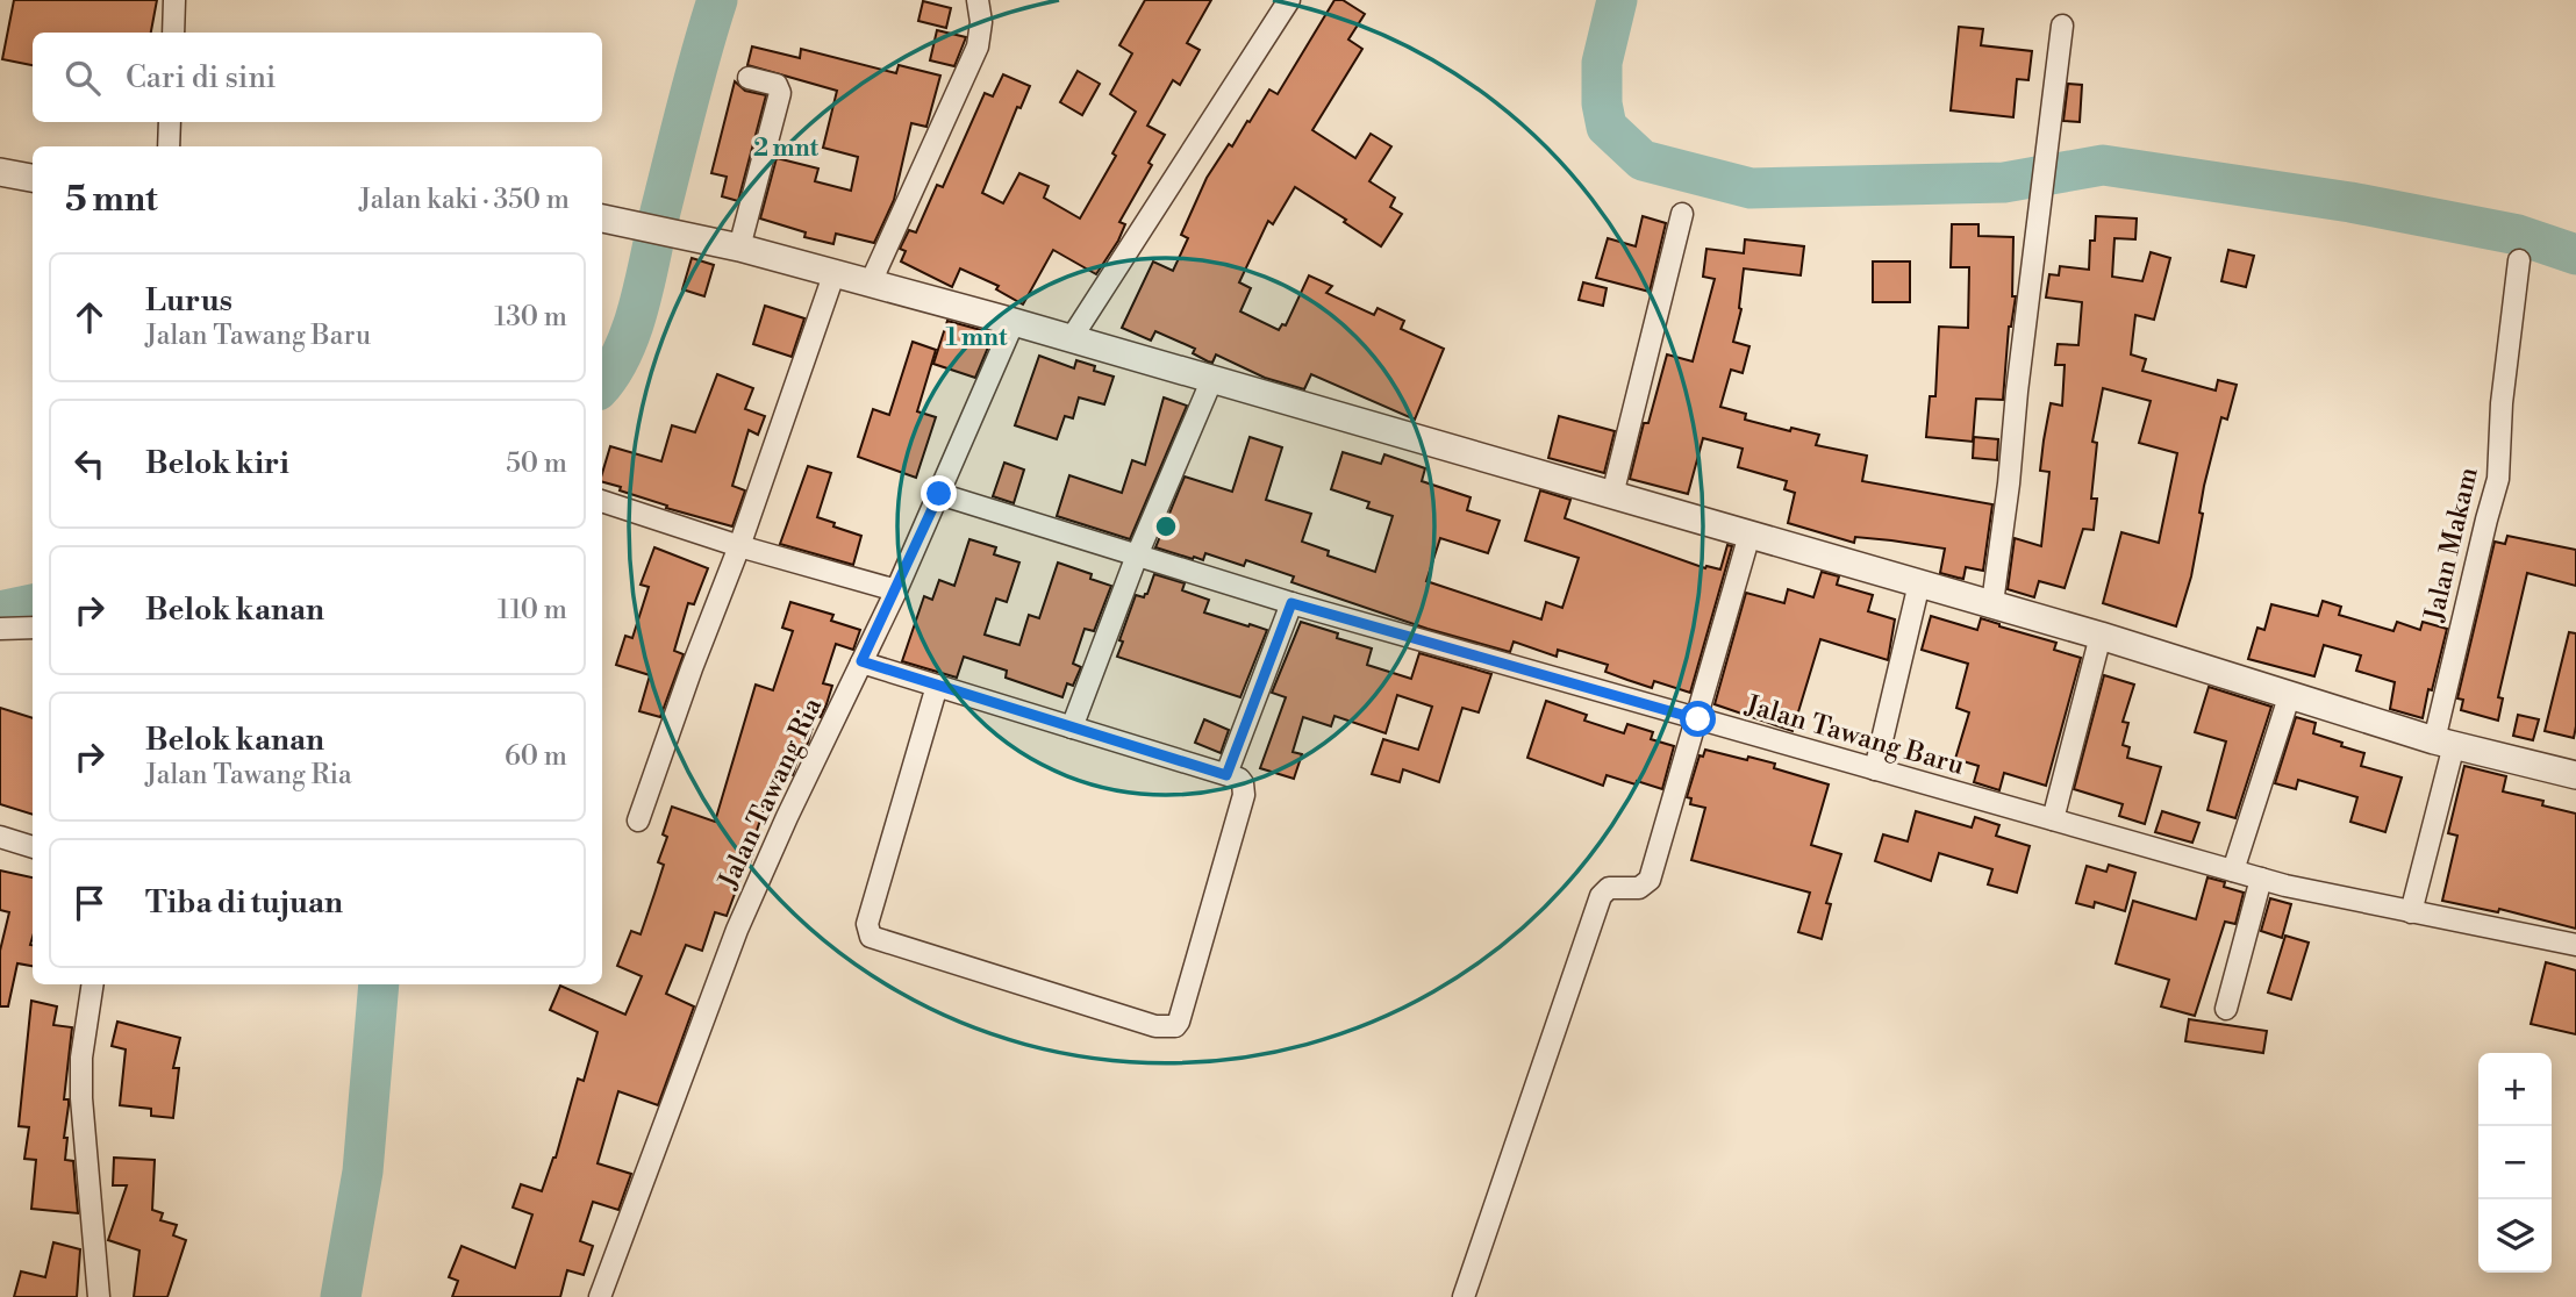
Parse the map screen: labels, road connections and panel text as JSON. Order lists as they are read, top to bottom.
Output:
{
  "streets": {
    "street": ["Jalan Makam", "Jalan Tawang Baru", "Jalan Tawang Ria"]
  },
  "crossings": [
    ["Jalan Makam", "Jalan Tawang Baru"],
    ["Jalan Tawang Baru", "Jalan Tawang Ria"]
  ],
  "page": {
    "search": "Cari di sini",
    "heading": ["5 mnt", "Jalan kaki · 350 m"],
    "list": [
      ["Lurus", "Jalan Tawang Baru", "130 m"],
      ["Belok kiri", "50 m"],
      ["Belok kanan", "110 m"],
      ["Belok kanan", "Jalan Tawang Ria", "60 m"],
      "Tiba di tujuan"
    ],
    "map_buttons": ["+", "−"]
  },
  "rings": ["2 mnt", "1 mnt"]
}
